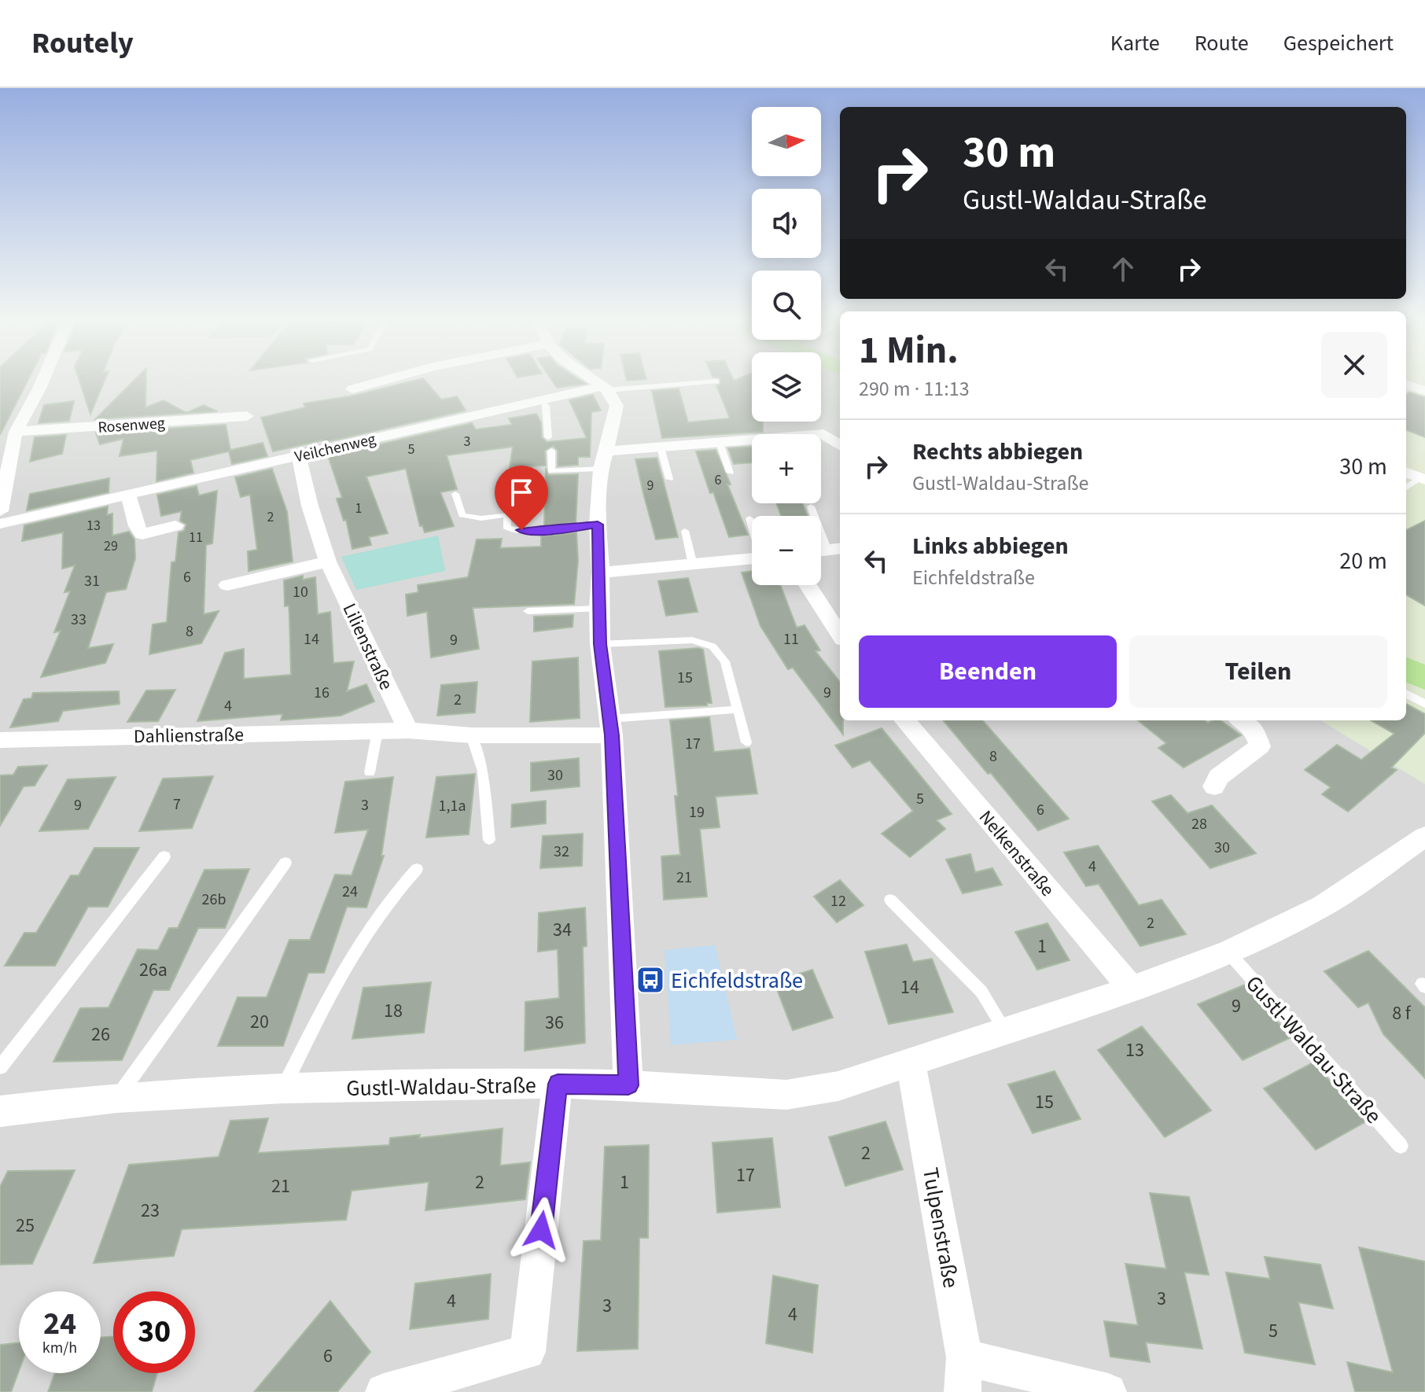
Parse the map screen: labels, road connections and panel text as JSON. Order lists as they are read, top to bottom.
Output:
{
  "streets": {
    "street": [
      "Rosenweg",
      "Veilchenweg",
      "Lilienstraße",
      "Dahlienstraße",
      "Nelkenstraße",
      "Gustl-Waldau-Straße",
      "Tulpenstraße"
    ]
  },
  "crossings": [
    ["Veilchenweg", "Lilienstraße"],
    ["Lilienstraße", "Dahlienstraße"],
    ["Nelkenstraße", "Gustl-Waldau-Straße"],
    ["Gustl-Waldau-Straße", "Tulpenstraße"]
  ],
  "places": {
    "bus stop": ["Eichfeldstraße"]
  },
  "house_numbers": [
    "3",
    "5",
    "6",
    "9",
    "1",
    "2",
    "13",
    "11",
    "29",
    "6",
    "31",
    "10",
    "33",
    "8",
    "14",
    "11",
    "9",
    "15",
    "16",
    "9",
    "2",
    "4",
    "17",
    "8",
    "30",
    "5",
    "7",
    "9",
    "3",
    "1,1a",
    "6",
    "19",
    "28",
    "30",
    "32",
    "4",
    "21",
    "24",
    "26b",
    "12",
    "2",
    "34",
    "1",
    "26a",
    "14",
    "9",
    "18",
    "8 f",
    "20",
    "36",
    "26",
    "13",
    "15",
    "2",
    "17",
    "2",
    "1",
    "21",
    "23",
    "25",
    "3",
    "4",
    "3",
    "4",
    "5",
    "6"
  ],
  "north": "right",
  "page": {
    "header": "Routely",
    "nav": ["Karte", "Route", "Gespeichert"],
    "map_buttons": ["+", "−"],
    "turn": ["30 m", "Gustl-Waldau-Straße"],
    "heading": ["1 Min.", "290 m · 11:13"],
    "list": [
      {
        "name": "Rechts abbiegen",
        "note": "Gustl-Waldau-Straße",
        "value": "30 m"
      },
      {
        "name": "Links abbiegen",
        "note": "Eichfeldstraße",
        "value": "20 m"
      }
    ],
    "buttons": ["Beenden", "Teilen"],
    "speed": "24 km/h",
    "limit": "30"
  }
}
